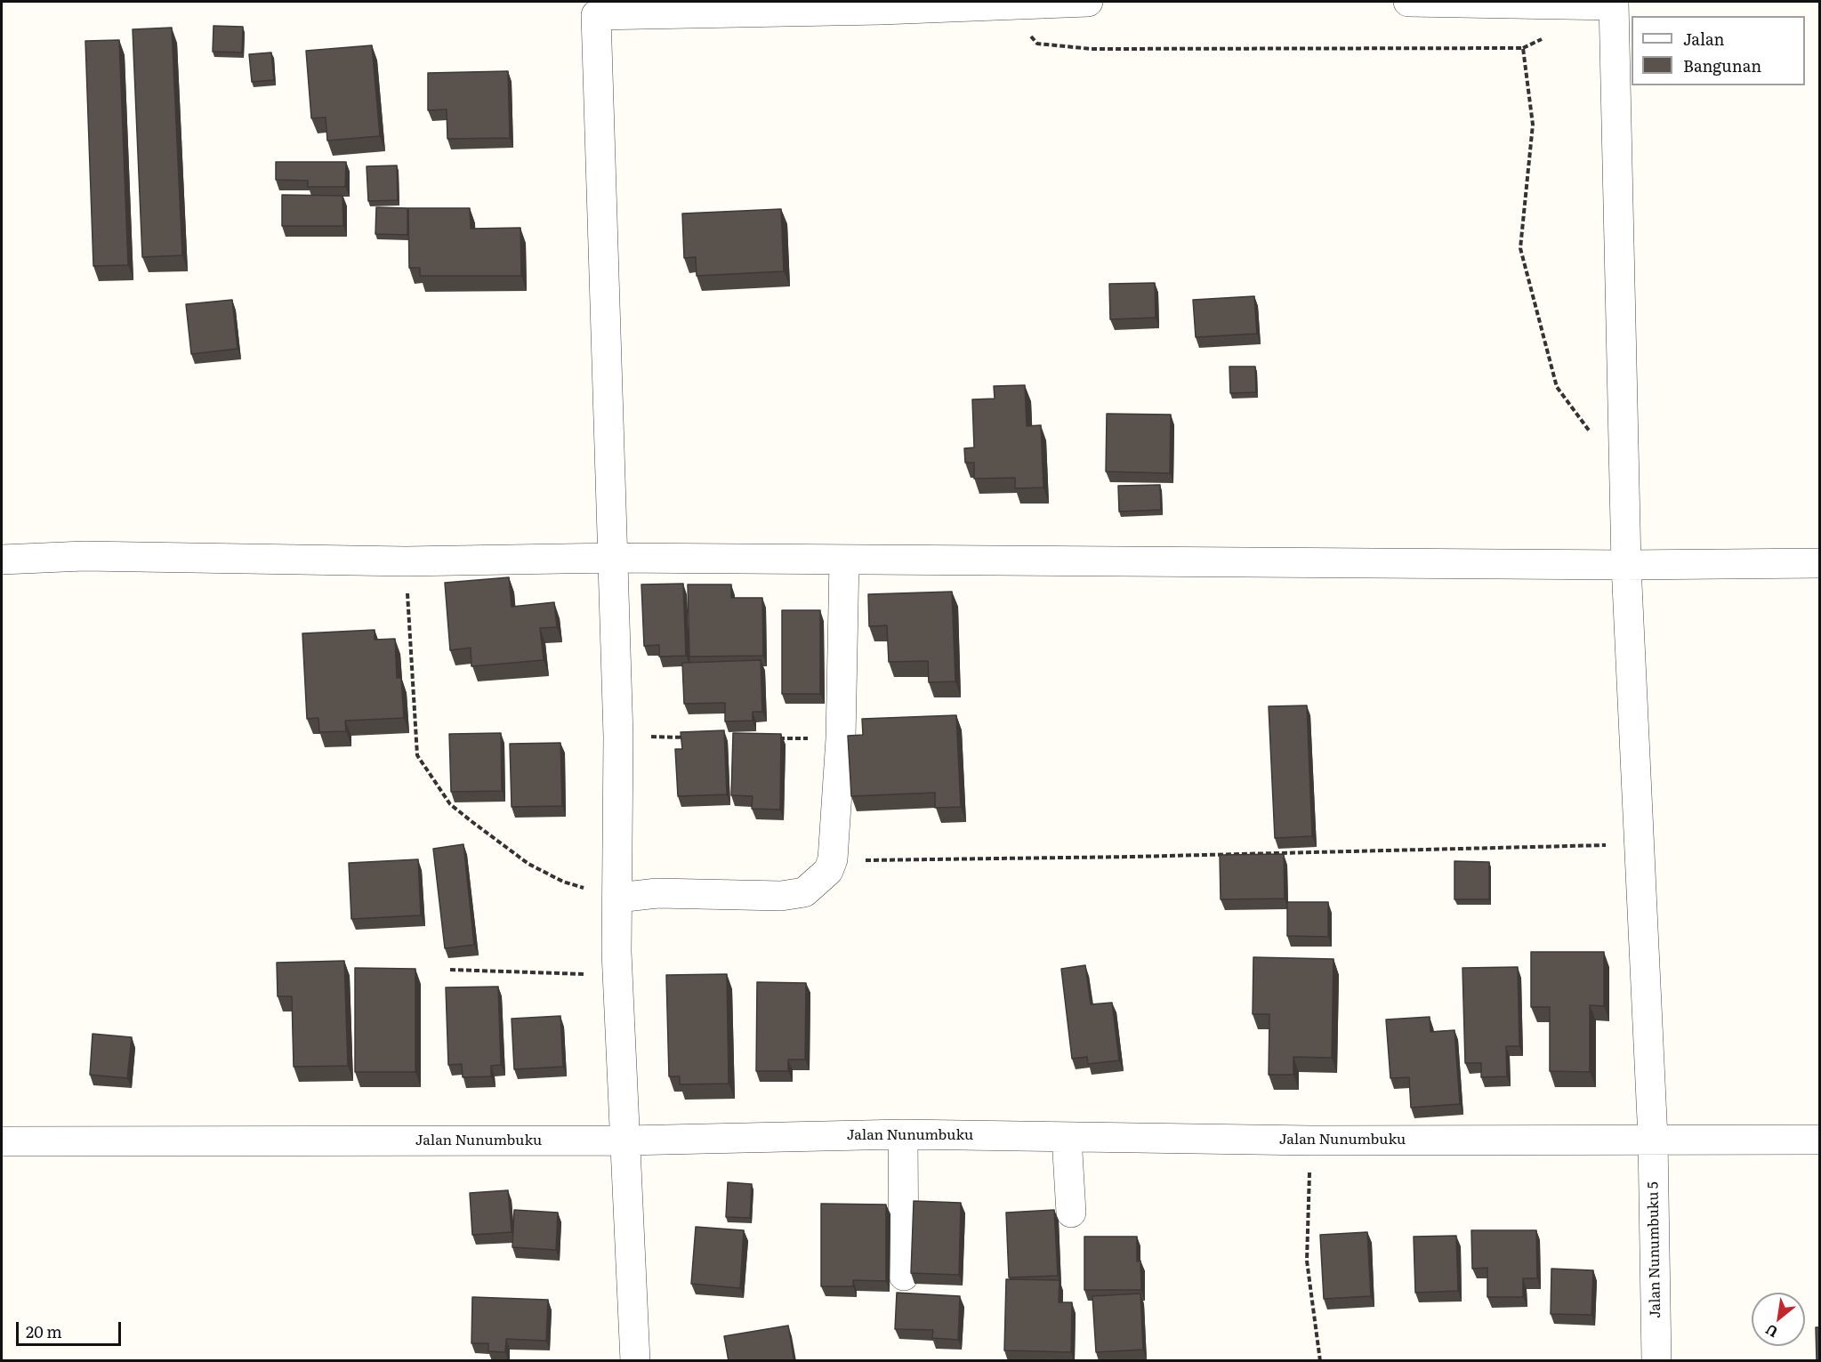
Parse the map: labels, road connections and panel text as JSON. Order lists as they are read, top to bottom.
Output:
{
  "streets": {
    "street": ["Jalan Nunumbuku", "Jalan Nunumbuku 5"]
  },
  "crossings": [
    ["Jalan Nunumbuku", "Jalan Nunumbuku 5"]
  ],
  "legend": ["Jalan", "Bangunan"],
  "scale_bar": "20 m",
  "north": "bottom left"
}
